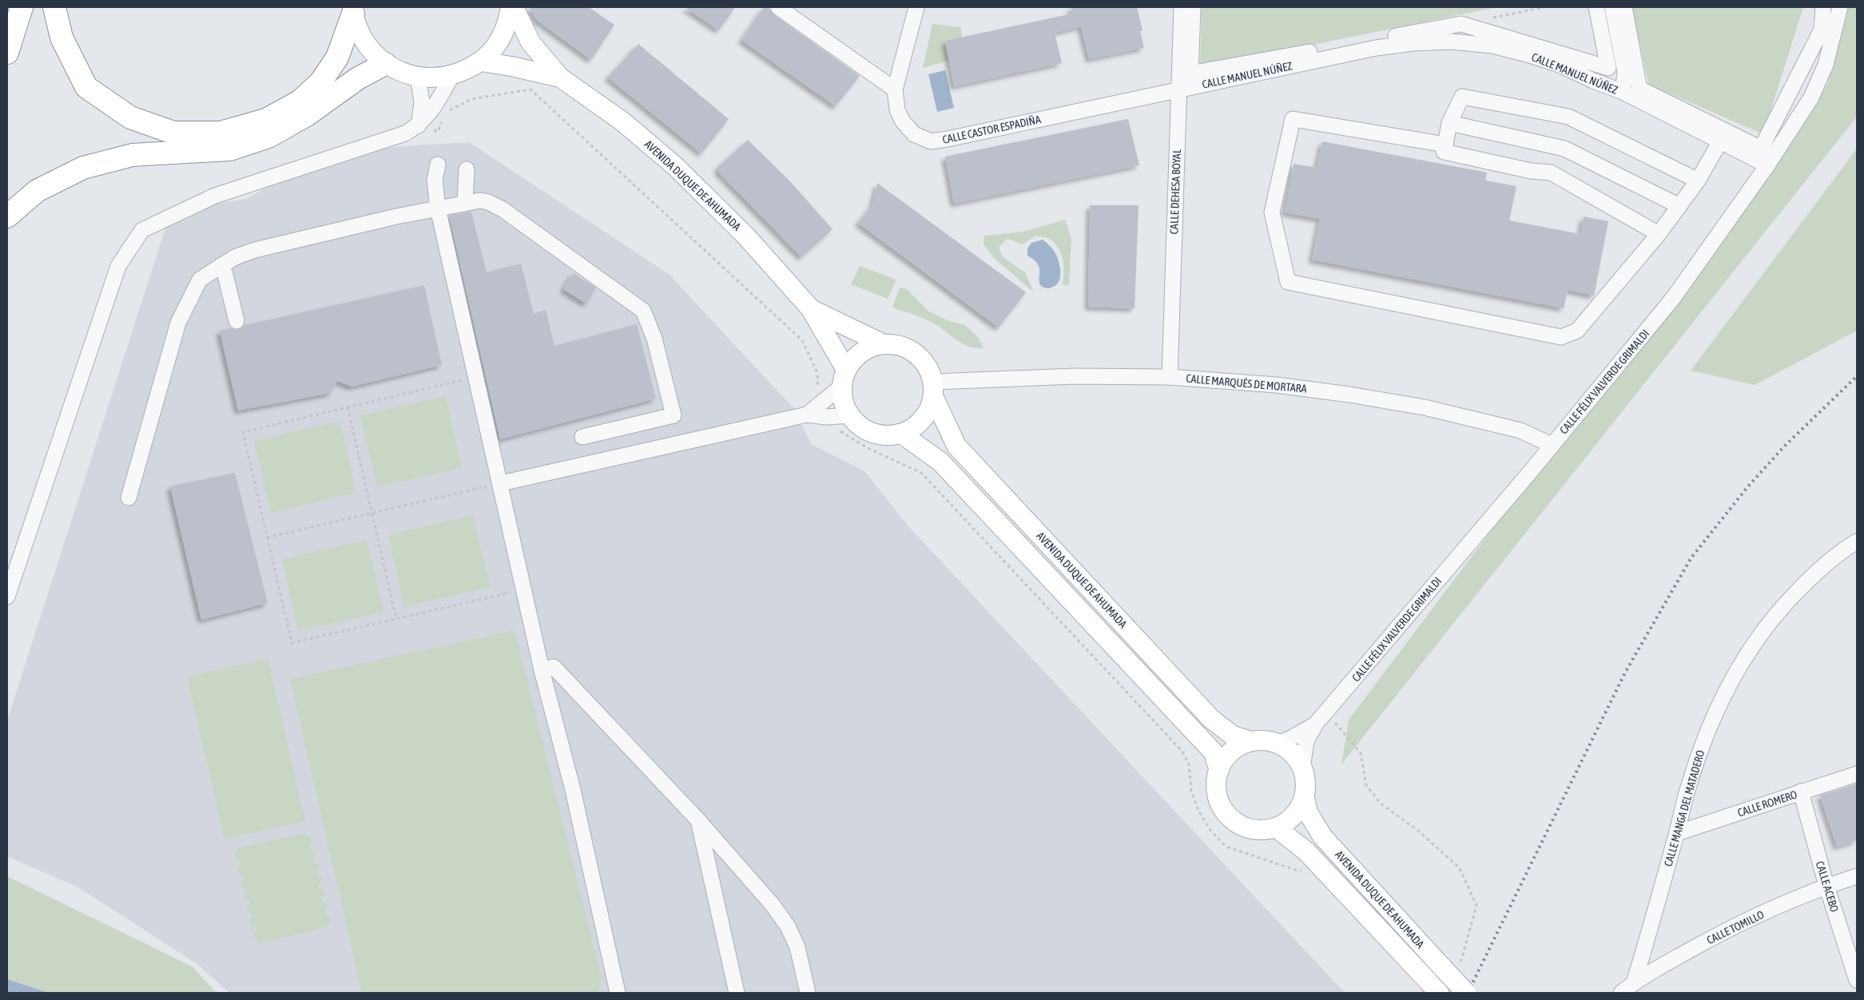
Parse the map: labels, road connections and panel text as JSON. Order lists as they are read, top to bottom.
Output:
{
  "streets": {
    "main road": ["AVENIDA DUQUE DE AHUMADA"],
    "street": [
      "CALLE MANUEL NÚÑEZ",
      "CALLE CASTOR ESPADIÑA",
      "CALLE DEHESA BOYAL",
      "CALLE FÉLIX VALVERDE GRIMALDI",
      "CALLE MARQUÉS DE MORTARA",
      "CALLE ROMERO",
      "CALLE MANGA DEL MATADERO",
      "CALLE ACEBO",
      "CALLE TOMILLO"
    ]
  },
  "crossings": [
    ["CALLE MANUEL NÚÑEZ", "CALLE CASTOR ESPADIÑA"],
    ["CALLE MANUEL NÚÑEZ", "CALLE DEHESA BOYAL"],
    ["CALLE MANUEL NÚÑEZ", "CALLE FÉLIX VALVERDE GRIMALDI"],
    ["CALLE CASTOR ESPADIÑA", "CALLE DEHESA BOYAL"],
    ["AVENIDA DUQUE DE AHUMADA", "CALLE FÉLIX VALVERDE GRIMALDI"],
    ["AVENIDA DUQUE DE AHUMADA", "CALLE MARQUÉS DE MORTARA"],
    ["CALLE DEHESA BOYAL", "CALLE MARQUÉS DE MORTARA"],
    ["CALLE FÉLIX VALVERDE GRIMALDI", "CALLE MARQUÉS DE MORTARA"],
    ["CALLE ROMERO", "CALLE MANGA DEL MATADERO"],
    ["CALLE ROMERO", "CALLE ACEBO"],
    ["CALLE MANGA DEL MATADERO", "CALLE TOMILLO"],
    ["CALLE ACEBO", "CALLE TOMILLO"]
  ]
}
